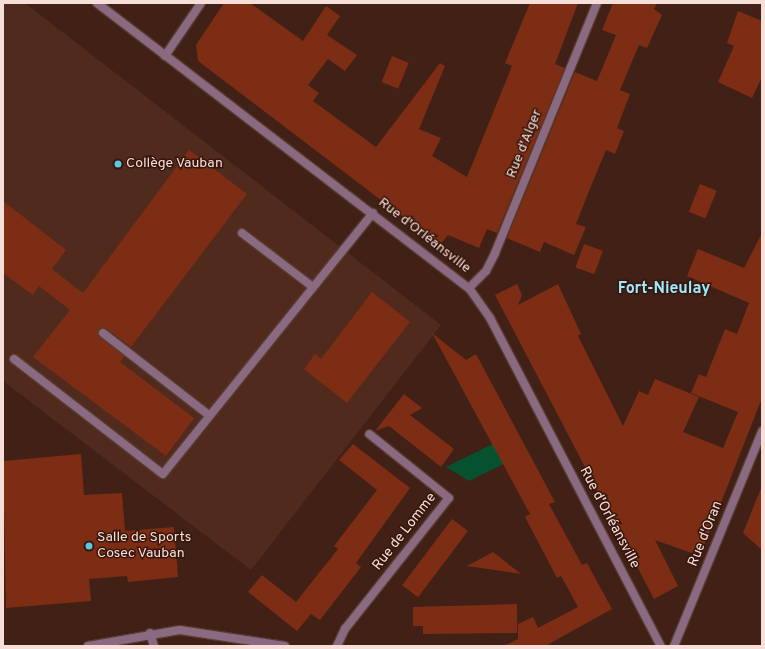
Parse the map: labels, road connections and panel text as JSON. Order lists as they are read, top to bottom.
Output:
{
  "streets": {
    "street": [
      "Rue d'Alger",
      "Rue d'Orléansville",
      "Rue de Lomme",
      "Rue d'Oran"
    ]
  },
  "crossings": [
    ["Rue d'Alger", "Rue d'Orléansville"]
  ],
  "districts": ["Fort-Nieulay"],
  "places": ["Collège Vauban", "Salle de Sports Cosec Vauban"]
}
